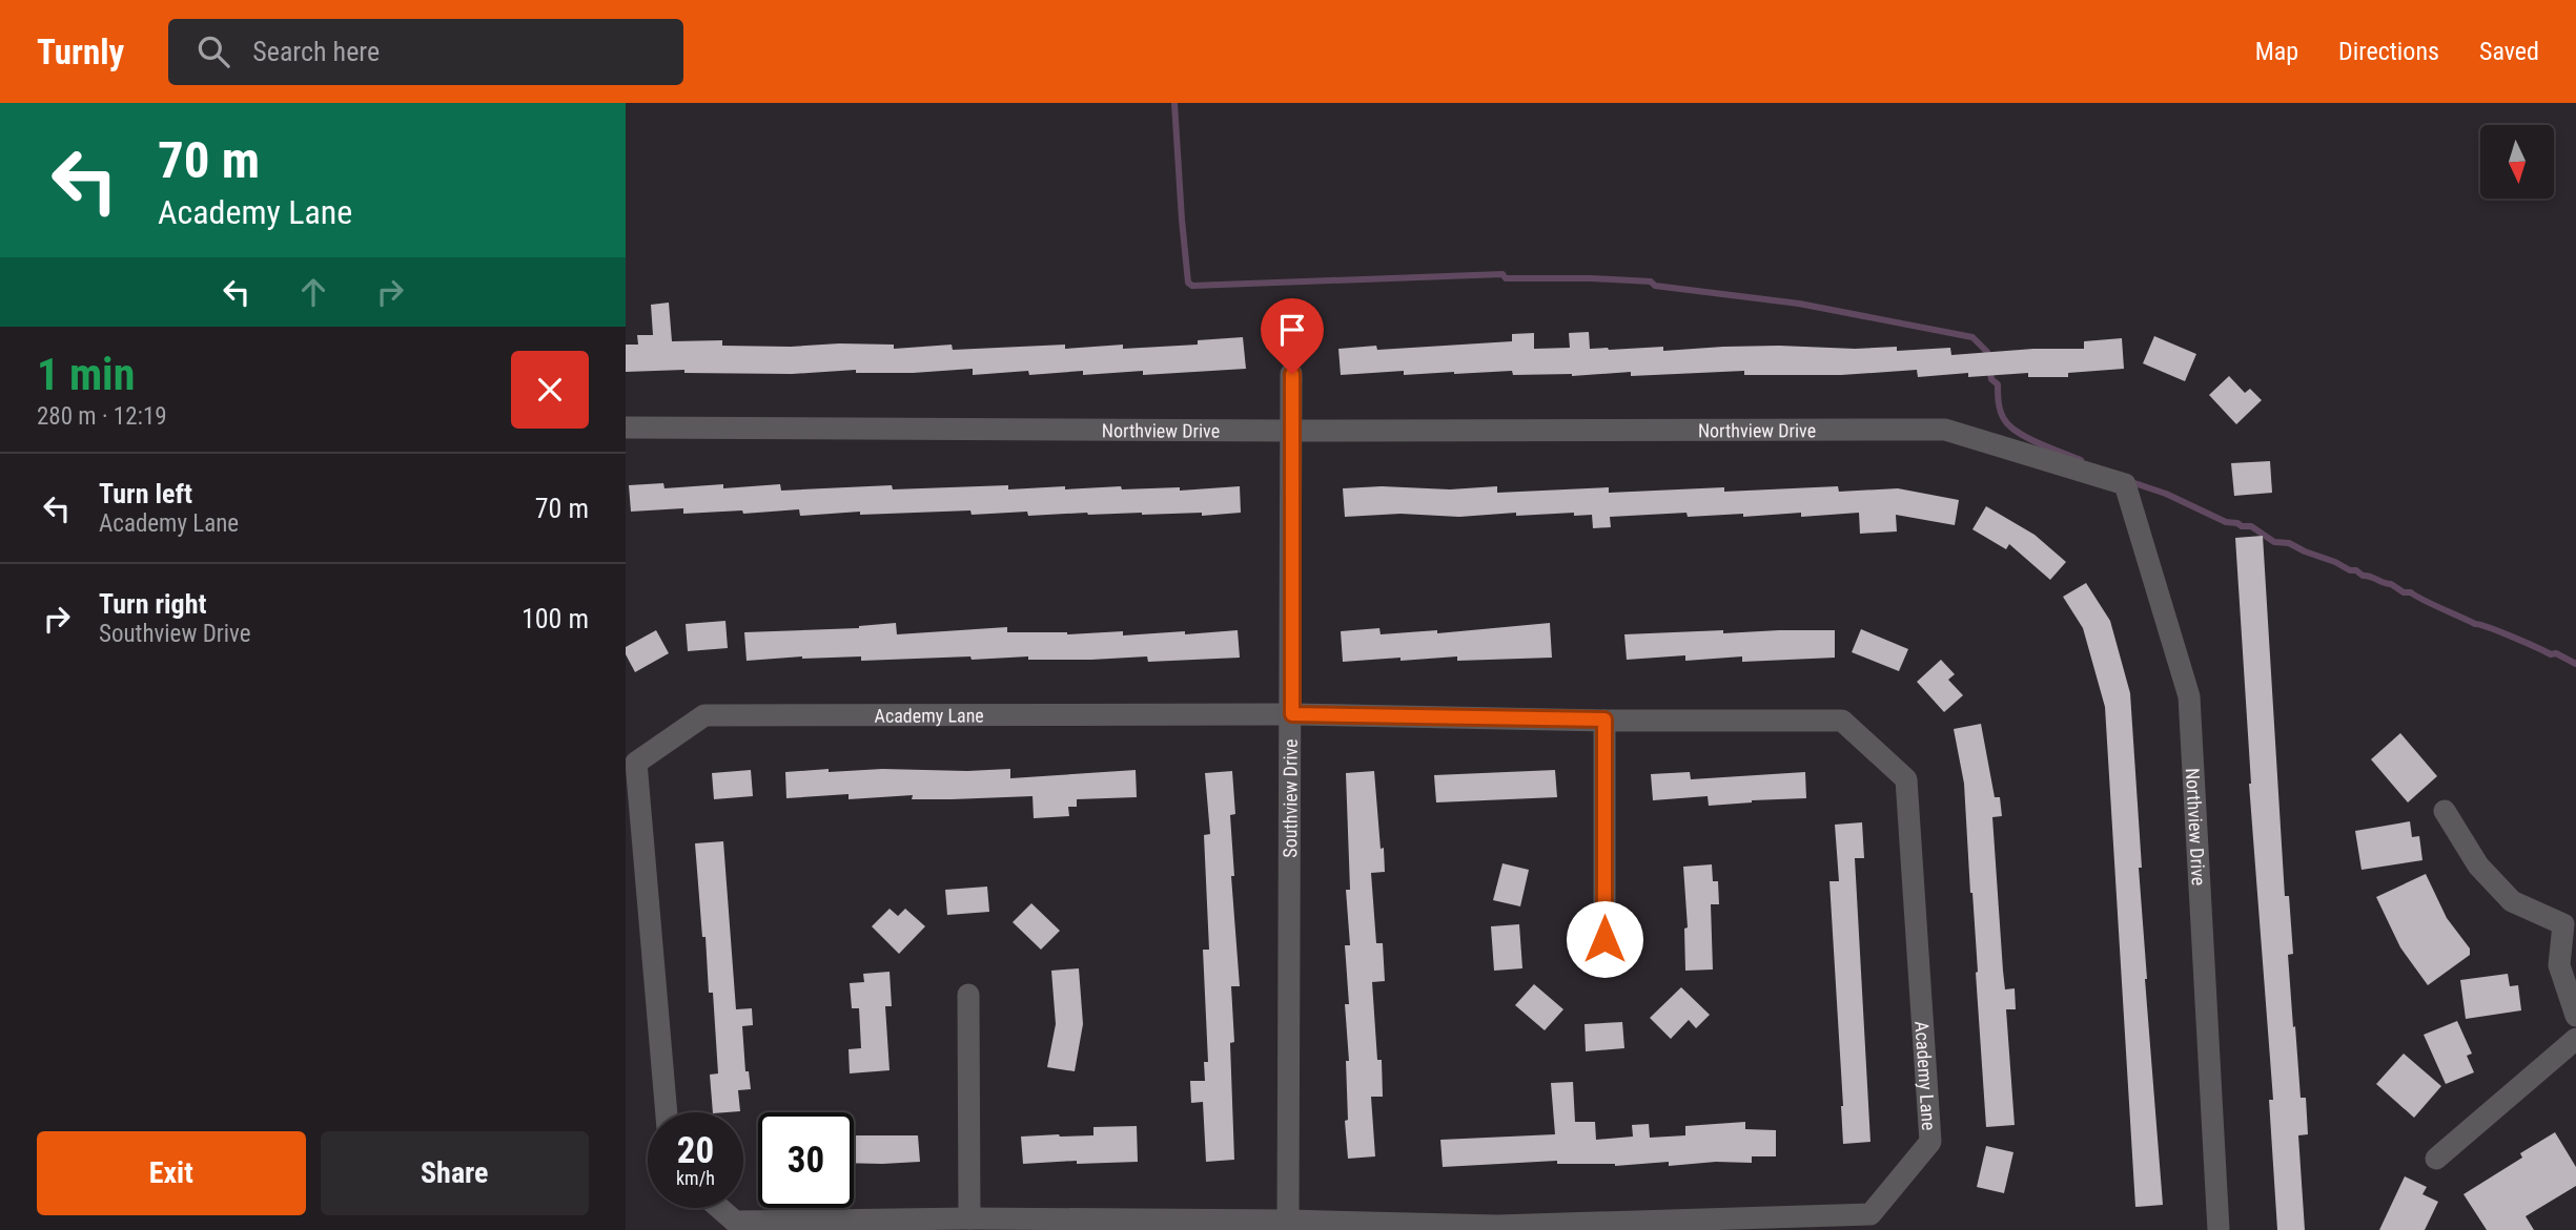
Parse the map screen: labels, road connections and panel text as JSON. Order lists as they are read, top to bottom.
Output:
{
  "streets": {
    "street": ["Northview Drive", "Academy Lane", "Southview Drive"]
  },
  "crossings": [
    ["Northview Drive", "Southview Drive"],
    ["Academy Lane", "Southview Drive"]
  ],
  "north": "bottom",
  "page": {
    "header": "Turnly",
    "search": "Search here",
    "nav": ["Map", "Directions", "Saved"],
    "turn": ["70 m", "Academy Lane"],
    "heading": ["1 min", "280 m · 12:19"],
    "list": [
      {
        "name": "Turn left",
        "note": "Academy Lane",
        "value": "70 m"
      },
      {
        "name": "Turn right",
        "note": "Southview Drive",
        "value": "100 m"
      }
    ],
    "speed": "20 km/h",
    "limit": "30",
    "buttons": ["Exit", "Share"]
  }
}
